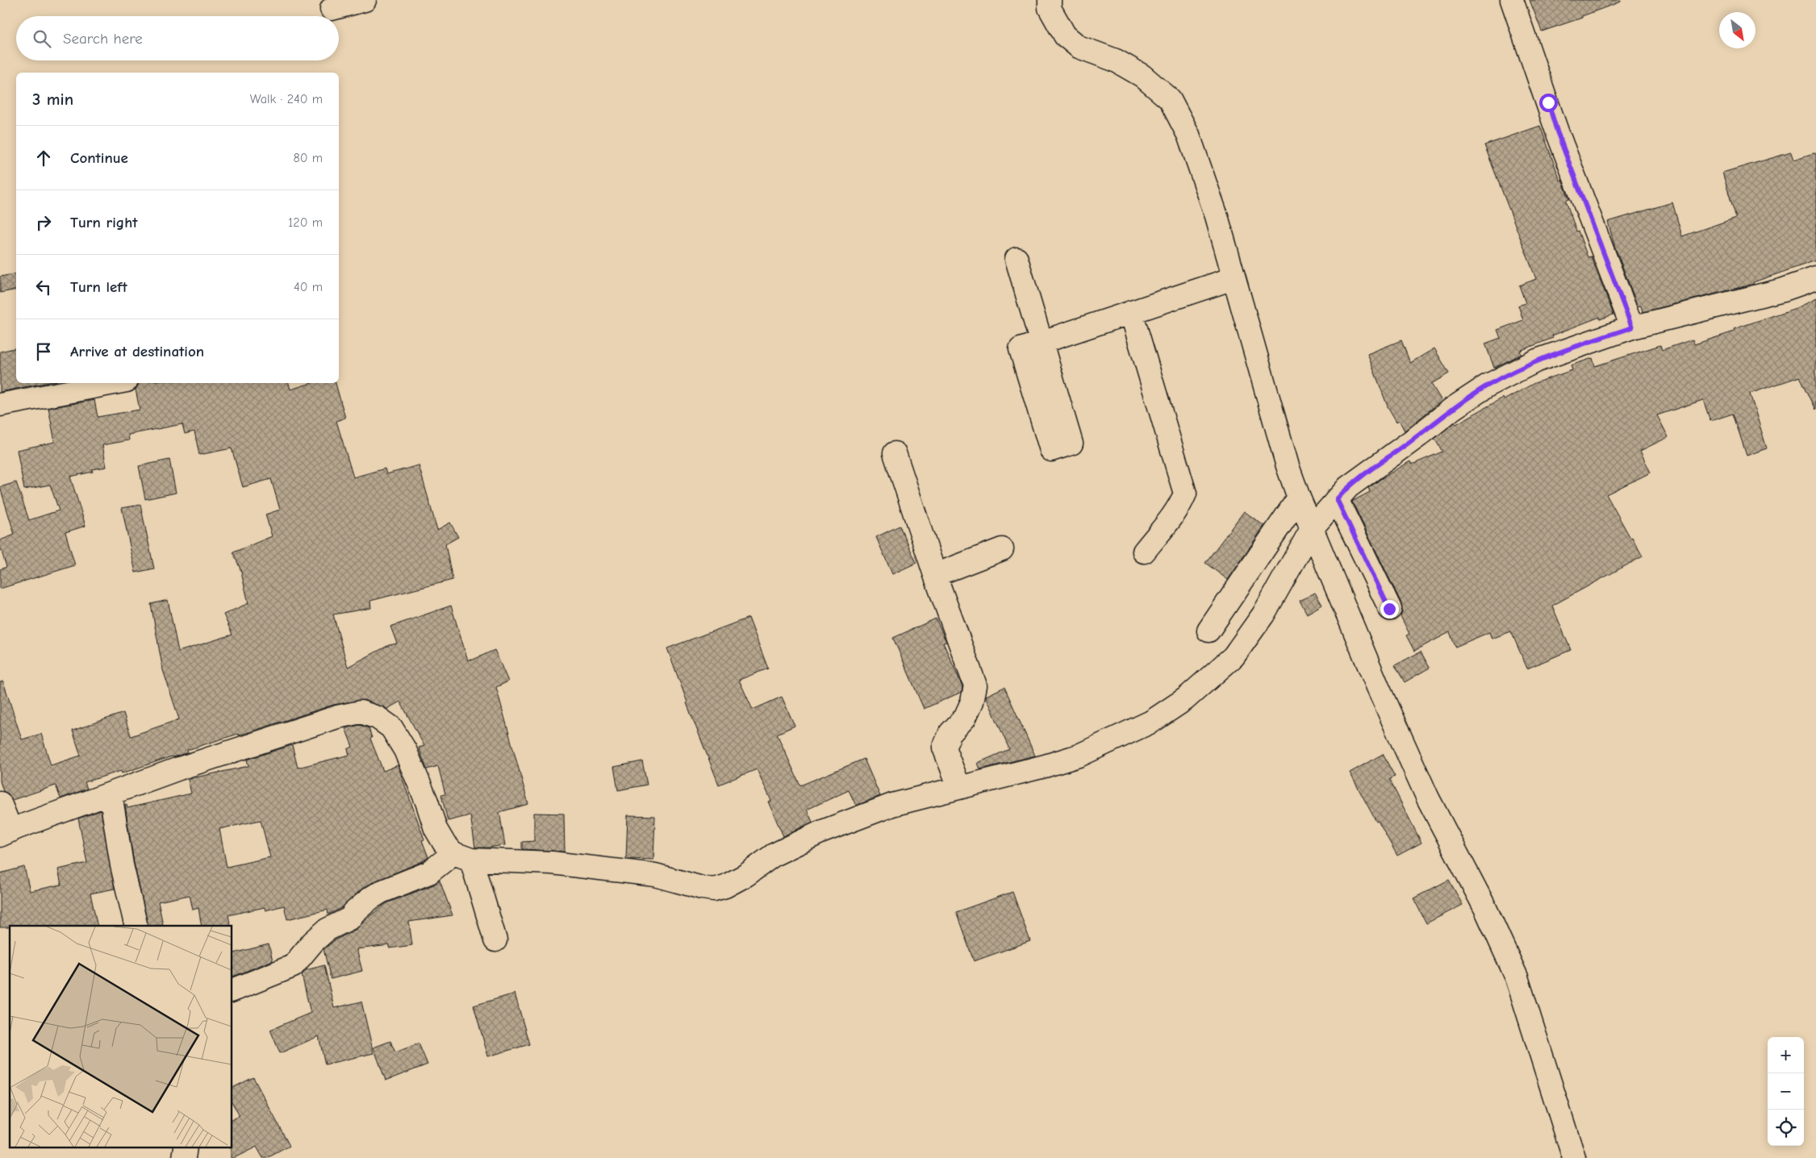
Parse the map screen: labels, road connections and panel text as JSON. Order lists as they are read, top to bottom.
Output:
{
  "north": "bottom right",
  "page": {
    "search": "Search here",
    "heading": ["3 min", "Walk · 240 m"],
    "list": [
      ["Continue", "80 m"],
      ["Turn right", "120 m"],
      ["Turn left", "40 m"],
      "Arrive at destination"
    ],
    "map_buttons": ["+", "−"]
  }
}
